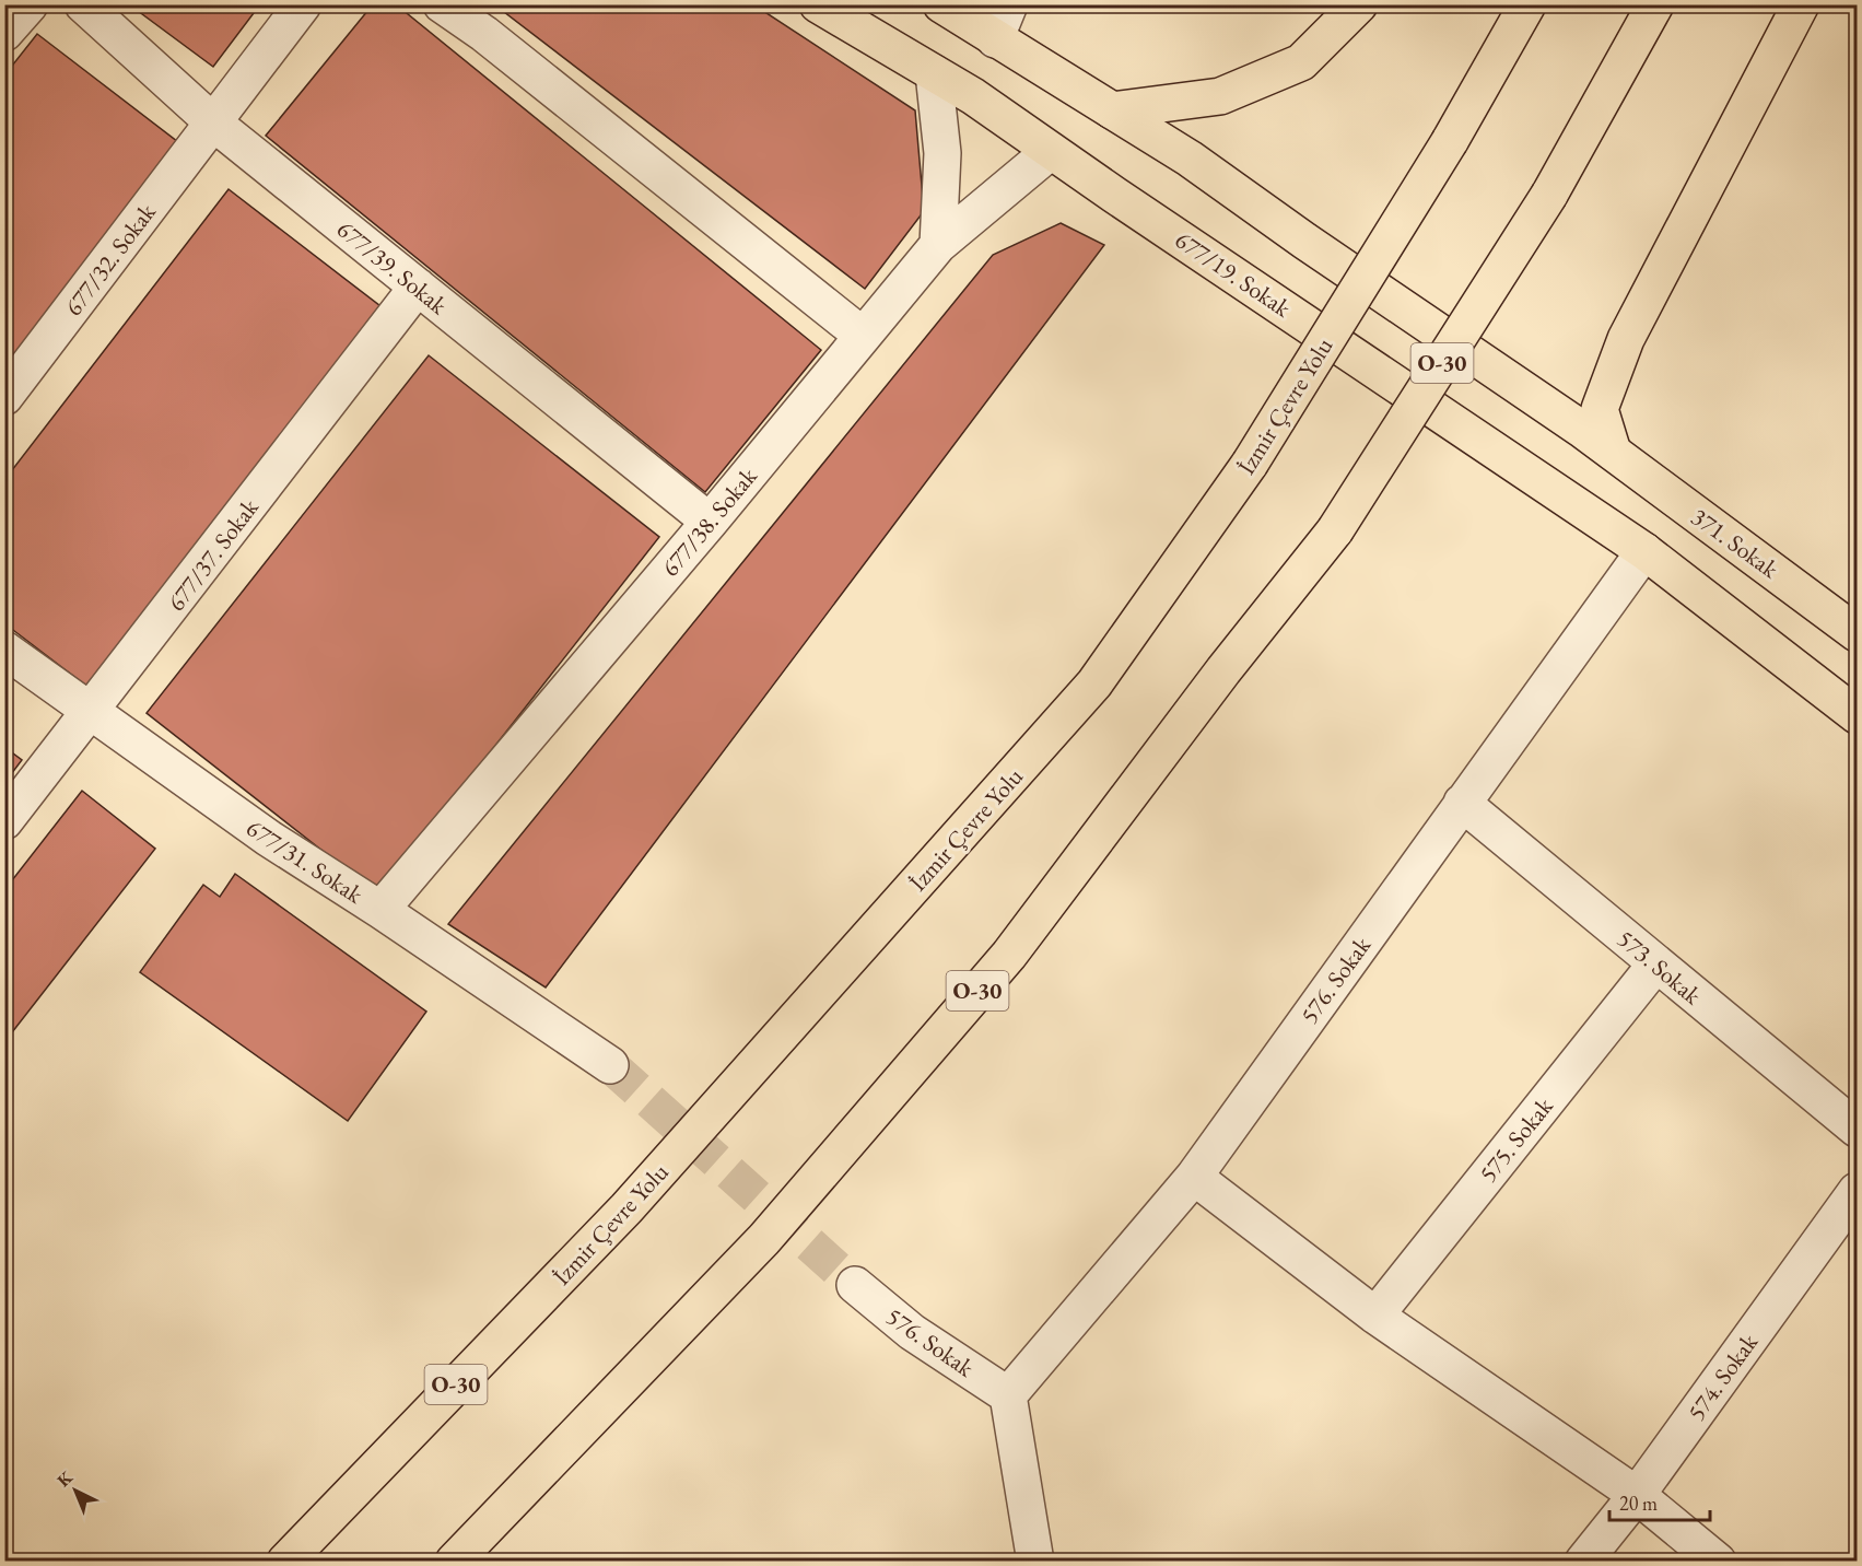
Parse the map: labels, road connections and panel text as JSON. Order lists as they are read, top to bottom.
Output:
{
  "streets": {
    "main road": [
      "677/19. Sokak",
      "O-30",
      "İzmir Çevre Yolu",
      "371. Sokak"
    ],
    "street": [
      "677/32. Sokak",
      "677/39. Sokak",
      "677/38. Sokak",
      "677/37. Sokak",
      "677/31. Sokak",
      "573. Sokak",
      "576. Sokak",
      "575. Sokak",
      "574. Sokak"
    ]
  },
  "crossings": [
    ["677/32. Sokak", "677/39. Sokak"],
    ["677/39. Sokak", "677/38. Sokak"],
    ["677/39. Sokak", "677/37. Sokak"],
    ["677/19. Sokak", "677/38. Sokak"],
    ["677/19. Sokak", "576. Sokak"],
    ["677/38. Sokak", "677/31. Sokak"],
    ["677/37. Sokak", "677/31. Sokak"],
    ["573. Sokak", "576. Sokak"],
    ["573. Sokak", "575. Sokak"]
  ],
  "scale_bar": "20 m",
  "north": "top left"
}
